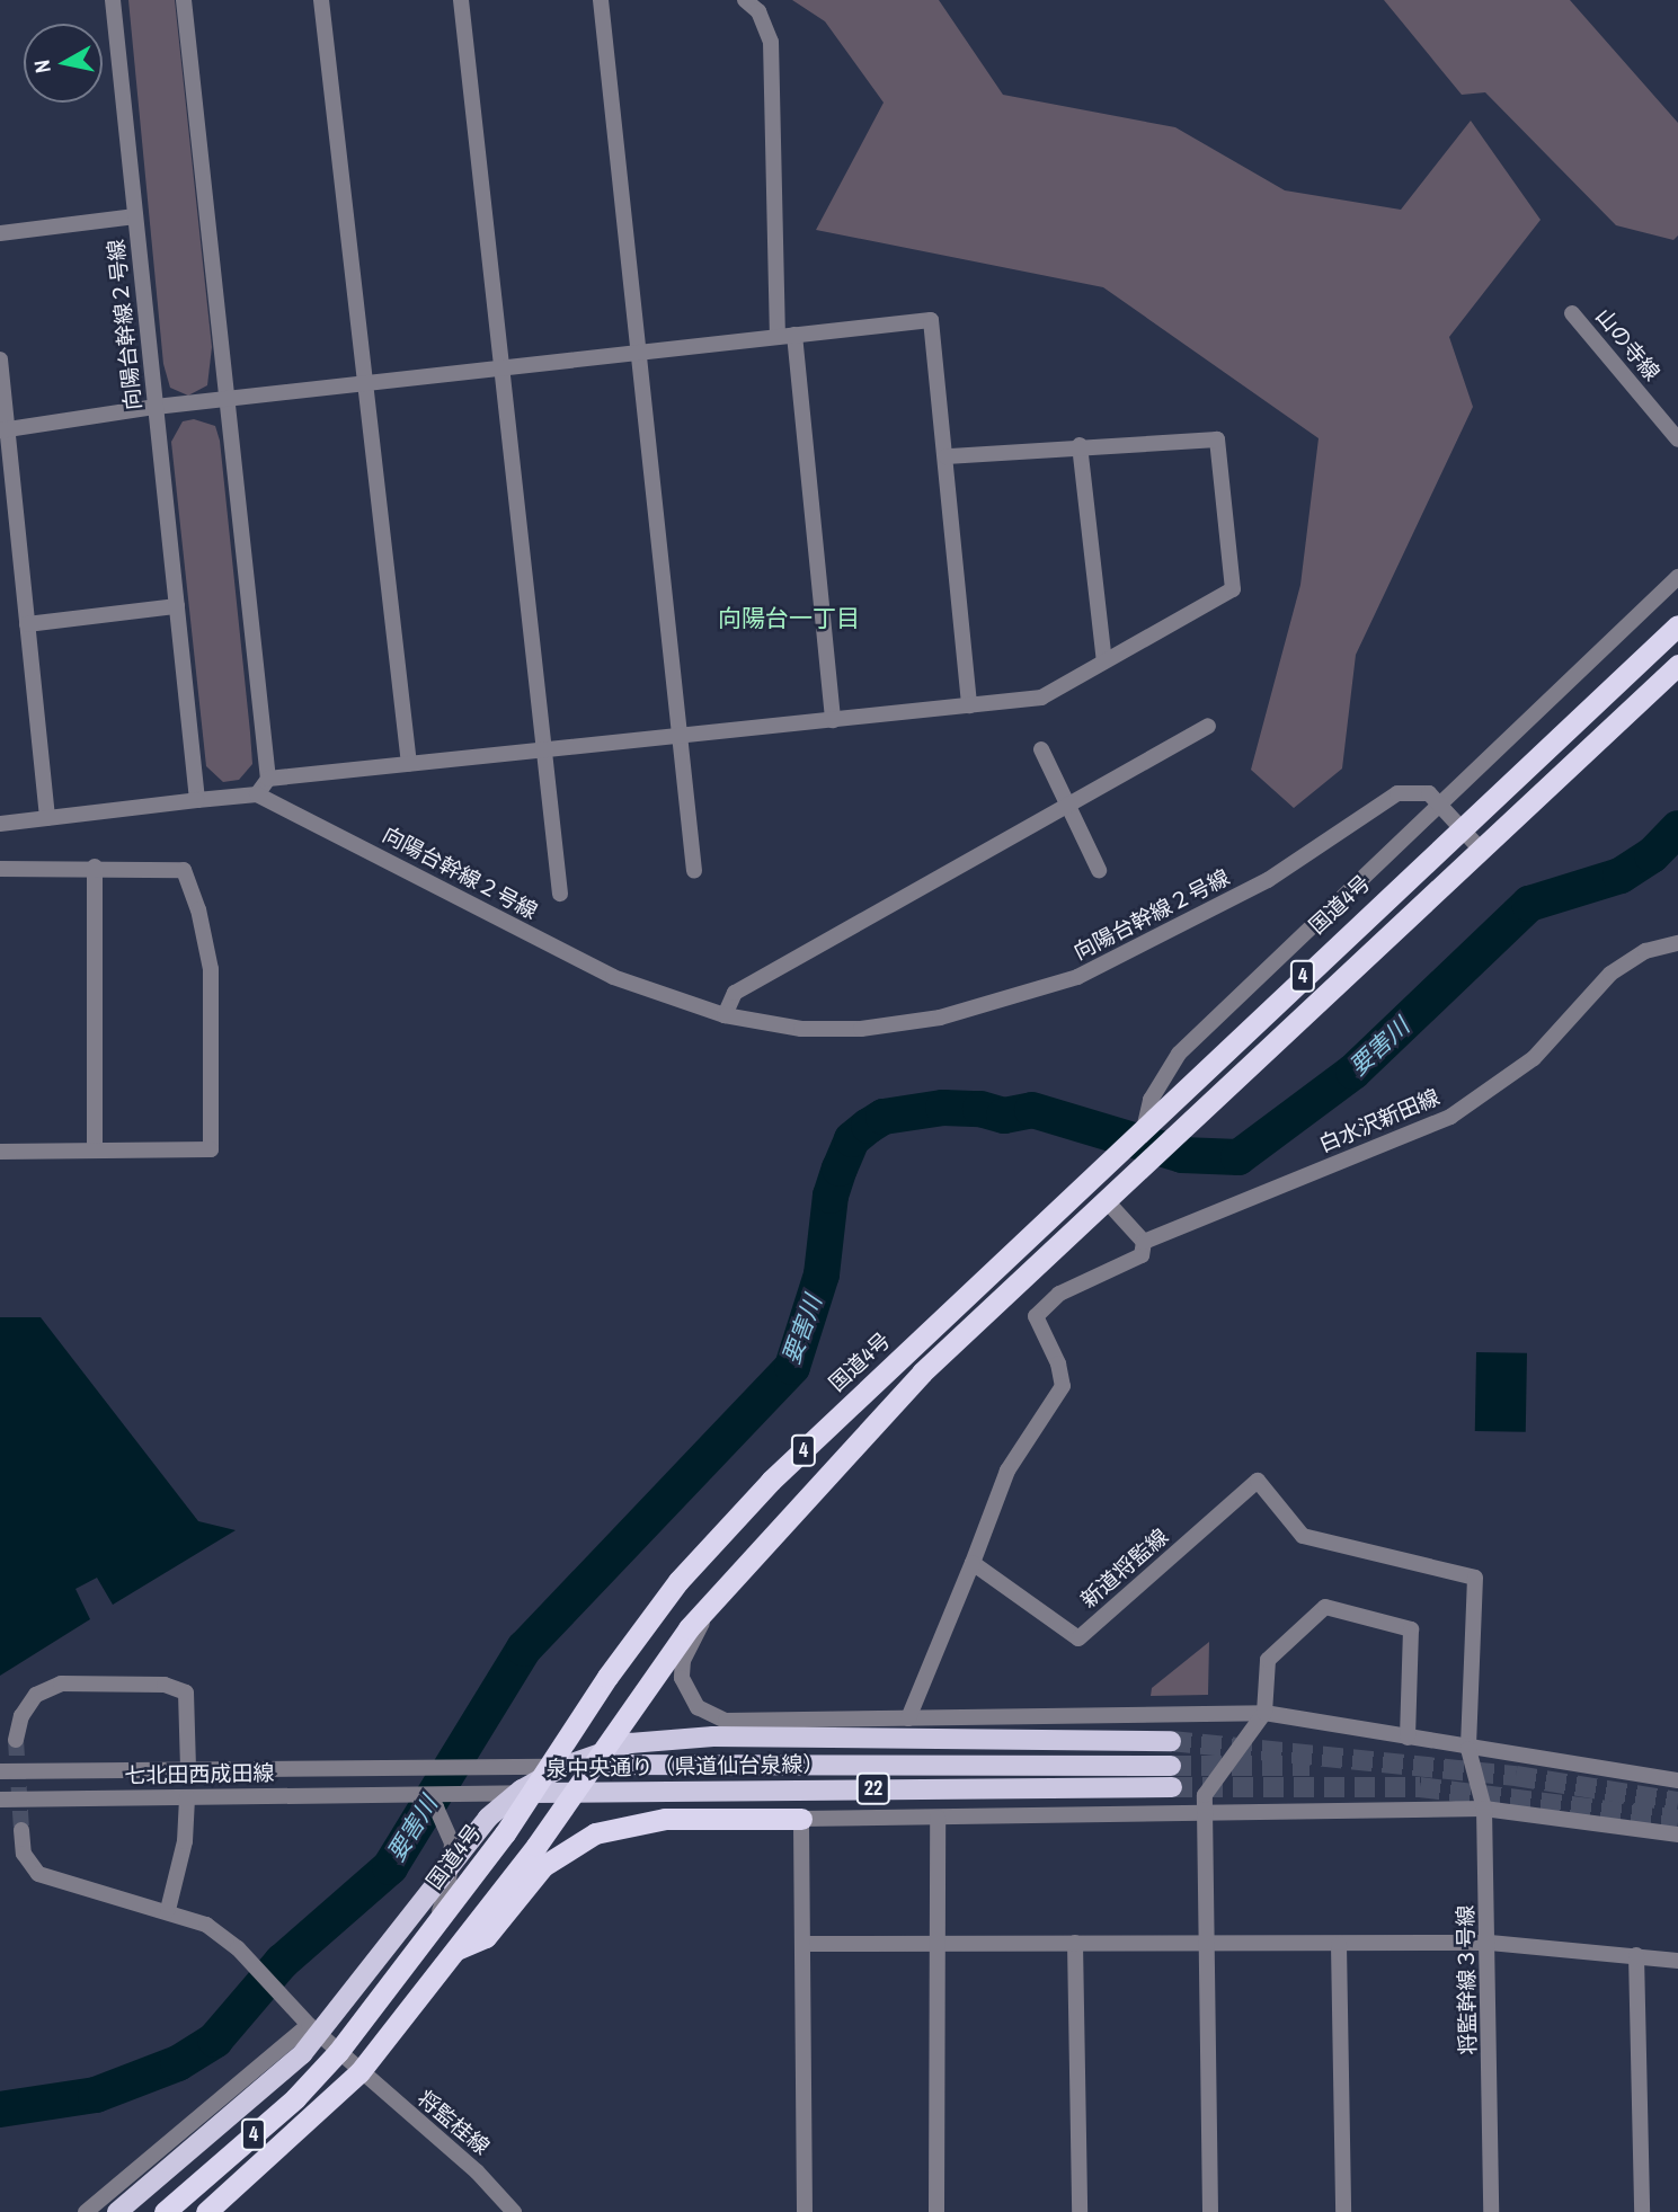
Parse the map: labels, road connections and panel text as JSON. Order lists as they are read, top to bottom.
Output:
{
  "streets": {
    "highway": ["国道4号", "4"],
    "main road": ["泉中央通り（県道仙台泉線）", "22"],
    "street": [
      "向陽台幹線２号線",
      "山の寺線",
      "白水沢新田線",
      "新道将監線",
      "七北田西成田線",
      "将監幹線３号線",
      "将監桂線"
    ]
  },
  "crossings": [
    ["国道4号", "泉中央通り（県道仙台泉線）"],
    ["国道4号", "七北田西成田線"],
    ["国道4号", "22"],
    ["国道4号", "将監桂線"],
    ["4", "泉中央通り（県道仙台泉線）"],
    ["4", "22"],
    ["4", "将監桂線"],
    ["新道将監線", "将監幹線３号線"],
    ["泉中央通り（県道仙台泉線）", "七北田西成田線"],
    ["泉中央通り（県道仙台泉線）", "22"]
  ],
  "districts": ["向陽台一丁目"],
  "water": ["要害川"],
  "north": "left"
}
